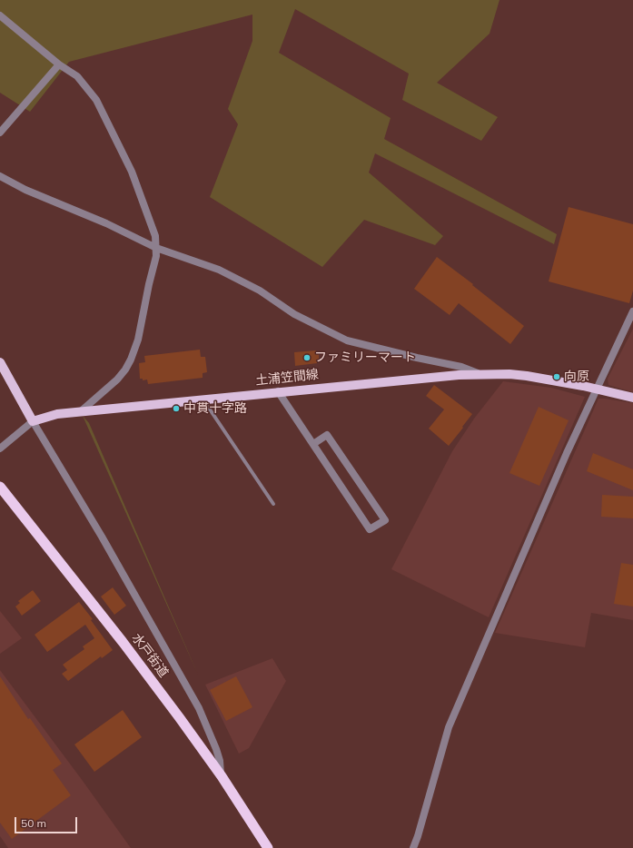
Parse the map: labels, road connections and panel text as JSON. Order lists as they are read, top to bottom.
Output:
{
  "streets": {
    "highway": ["水戸街道"],
    "main road": ["土浦笠間線"]
  },
  "places": ["ファミリーマート", "向原", "中貫十字路"],
  "scale_bar": "50 m"
}
